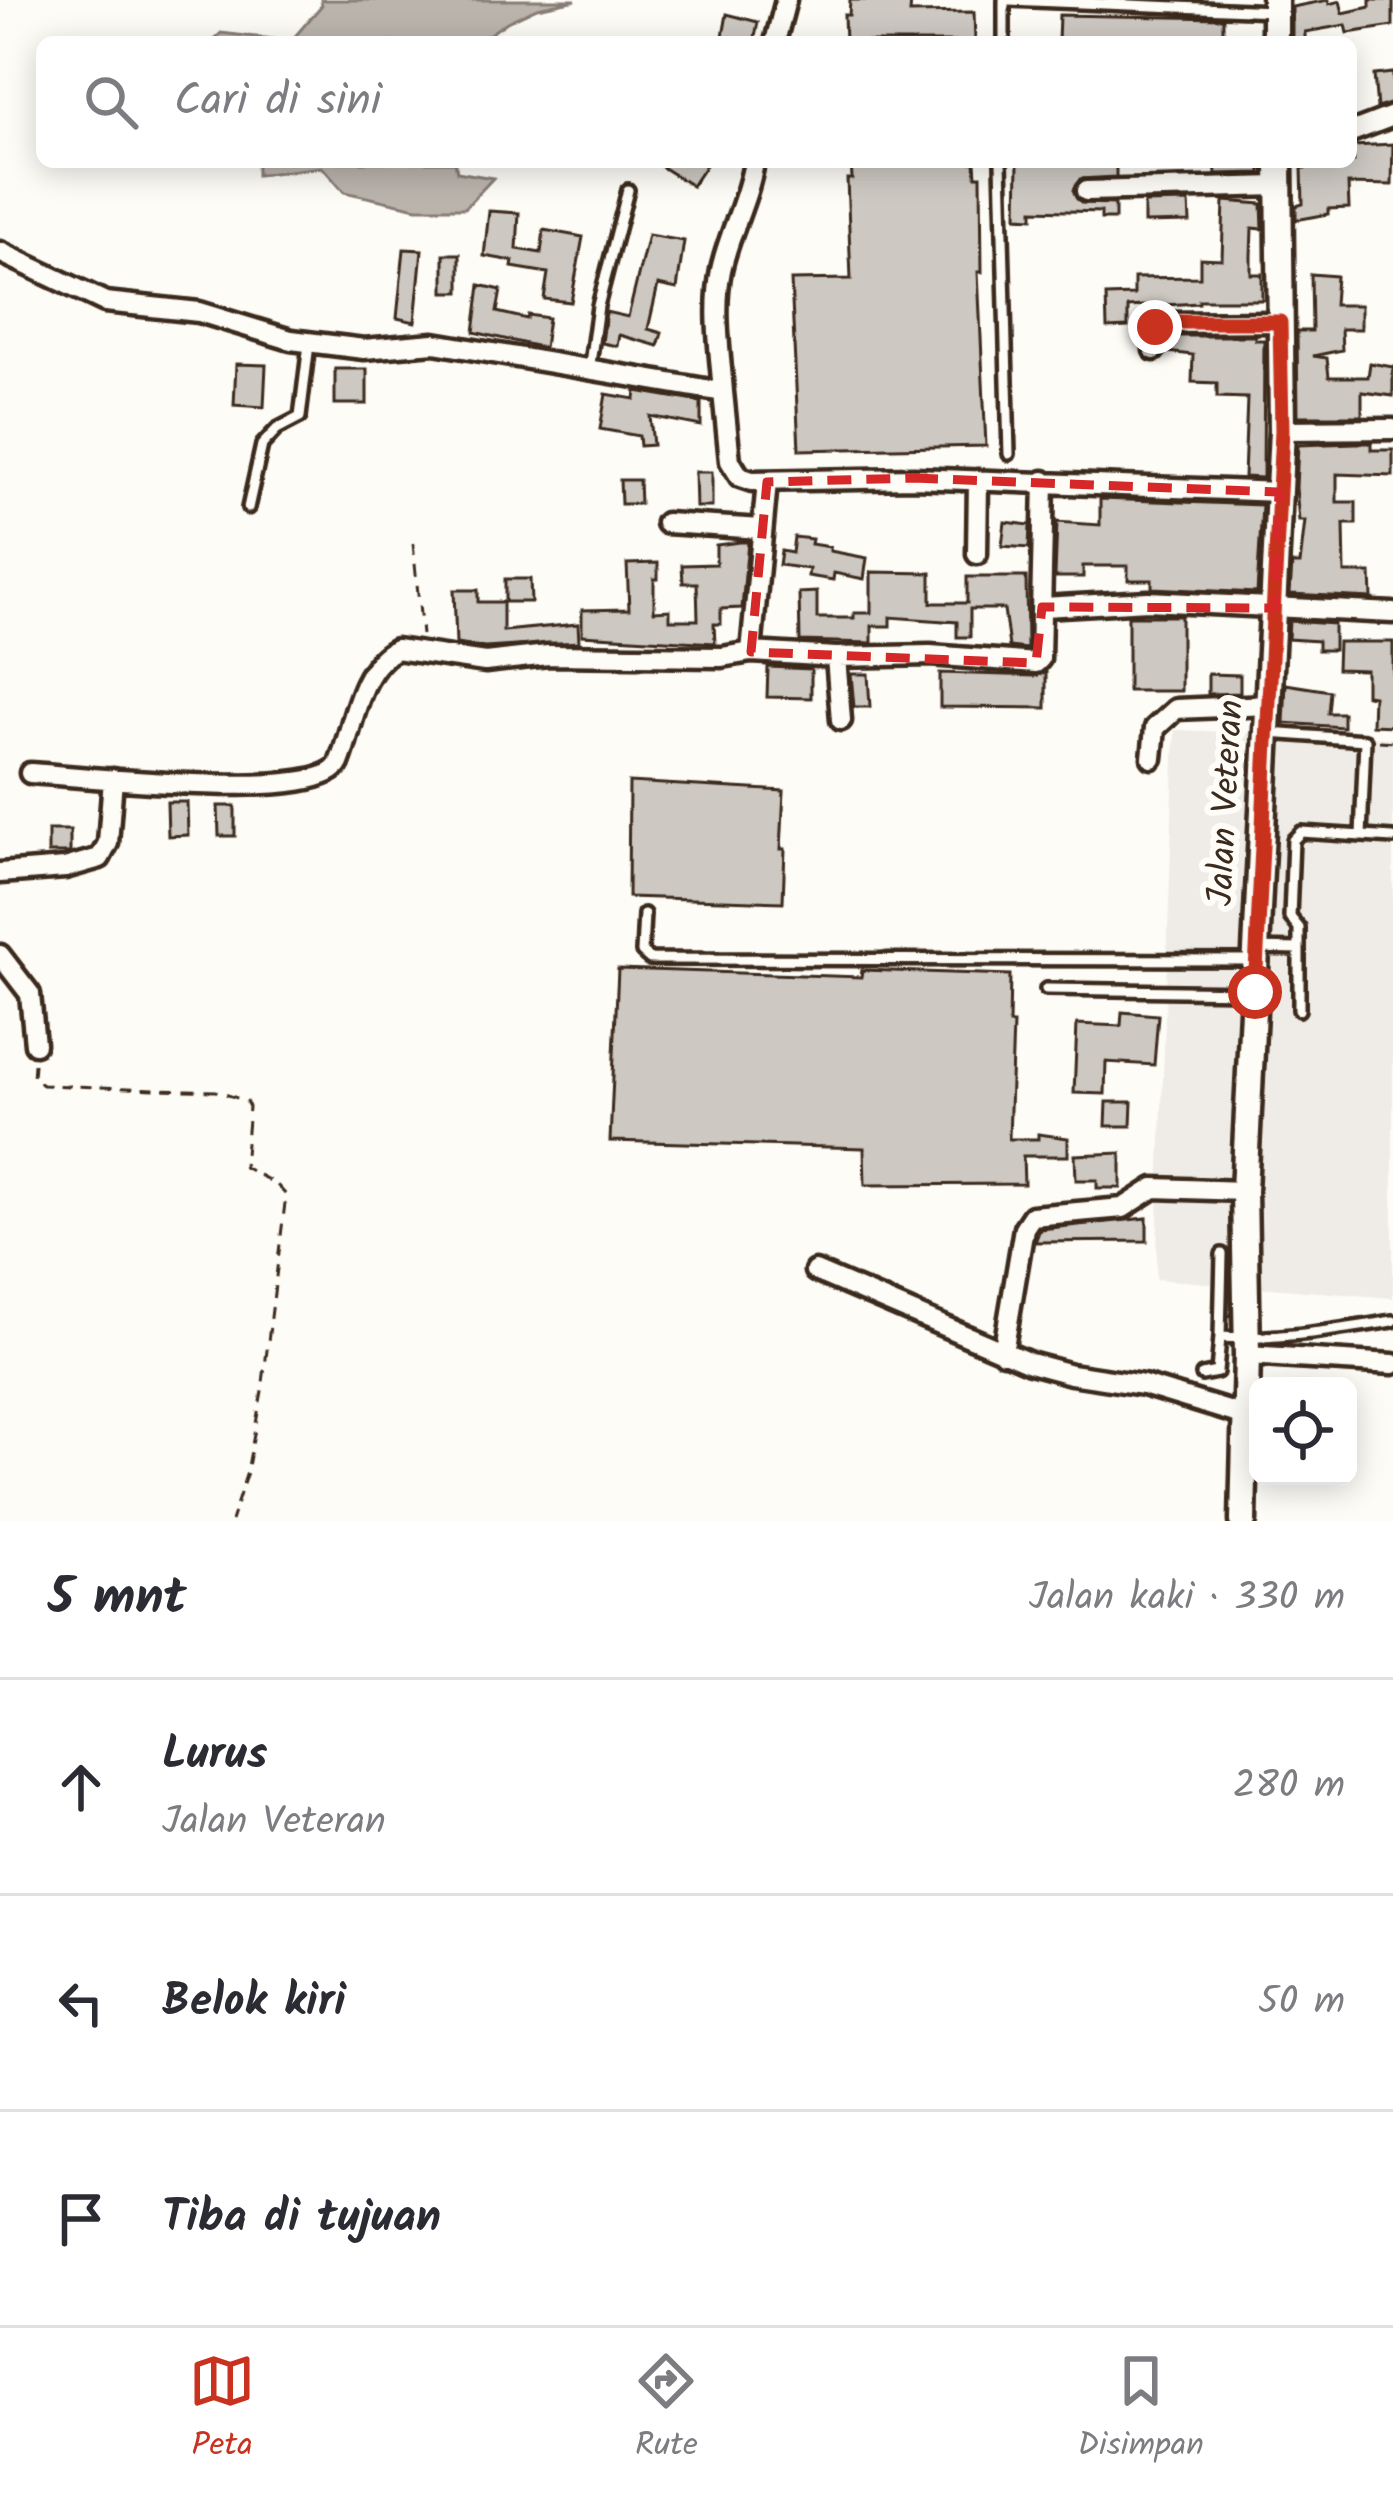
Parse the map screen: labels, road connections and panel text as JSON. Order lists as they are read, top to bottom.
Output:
{
  "streets": {
    "main road": ["Jalan Veteran"]
  },
  "page": {
    "search": "Cari di sini",
    "heading": ["5 mnt", "Jalan kaki · 330 m"],
    "list": [
      ["Lurus", "Jalan Veteran", "280 m"],
      ["Belok kiri", "50 m"],
      "Tiba di tujuan"
    ],
    "nav": ["Peta", "Rute", "Disimpan"]
  }
}
